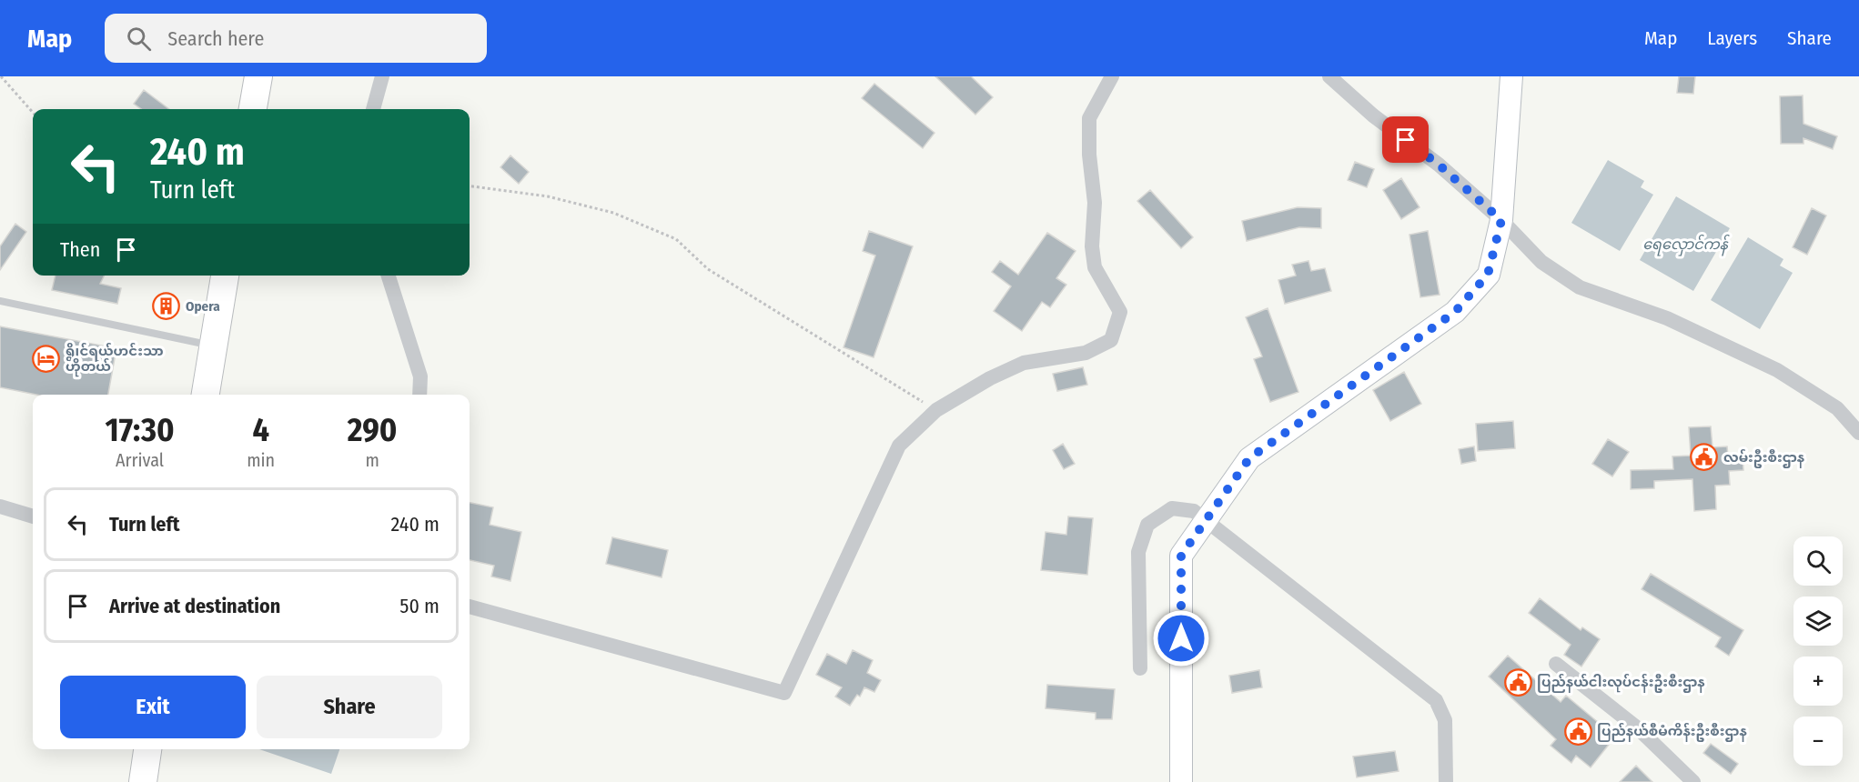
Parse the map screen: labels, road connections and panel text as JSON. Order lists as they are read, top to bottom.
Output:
{
  "water": ["ရေလှောင်ကန်"],
  "places": {
    "building": ["Opera"],
    "hotel": ["ရွိုင်ရယ်ဟင်းသာ ဟိုတယ်"],
    "public building": ["လမ်းဦးစီးဌာန", "ပြည်နယ်ငါးလုပ်ငန်းဦးစီးဌာန", "ပြည်နယ်စီမံကိန်းဦးစီးဌာန"]
  },
  "page": {
    "header": "Map",
    "search": "Search here",
    "nav": ["Map", "Layers", "Share"],
    "turn": ["240 m", "Turn left"],
    "then": "Then",
    "eta": [
      "17:30",
      "Arrival",
      "4",
      "min",
      "290",
      "m"
    ],
    "list": [
      {
        "name": "Turn left",
        "value": "240 m"
      },
      {
        "name": "Arrive at destination",
        "value": "50 m"
      }
    ],
    "map_buttons": ["+", "−"],
    "buttons": ["Exit", "Share"]
  }
}
